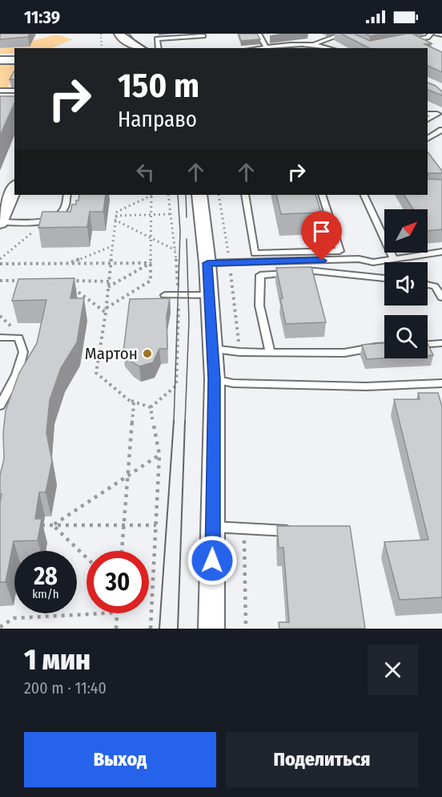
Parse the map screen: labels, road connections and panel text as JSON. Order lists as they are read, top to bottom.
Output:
{
  "places": ["Мартон"],
  "north": "top right",
  "page": {
    "status": "11:39",
    "turn": ["150 m", "Направо"],
    "speed": "28 km/h",
    "limit": "30",
    "heading": ["1 мин", "200 m · 11:40"],
    "buttons": ["Выход", "Поделиться"]
  }
}
